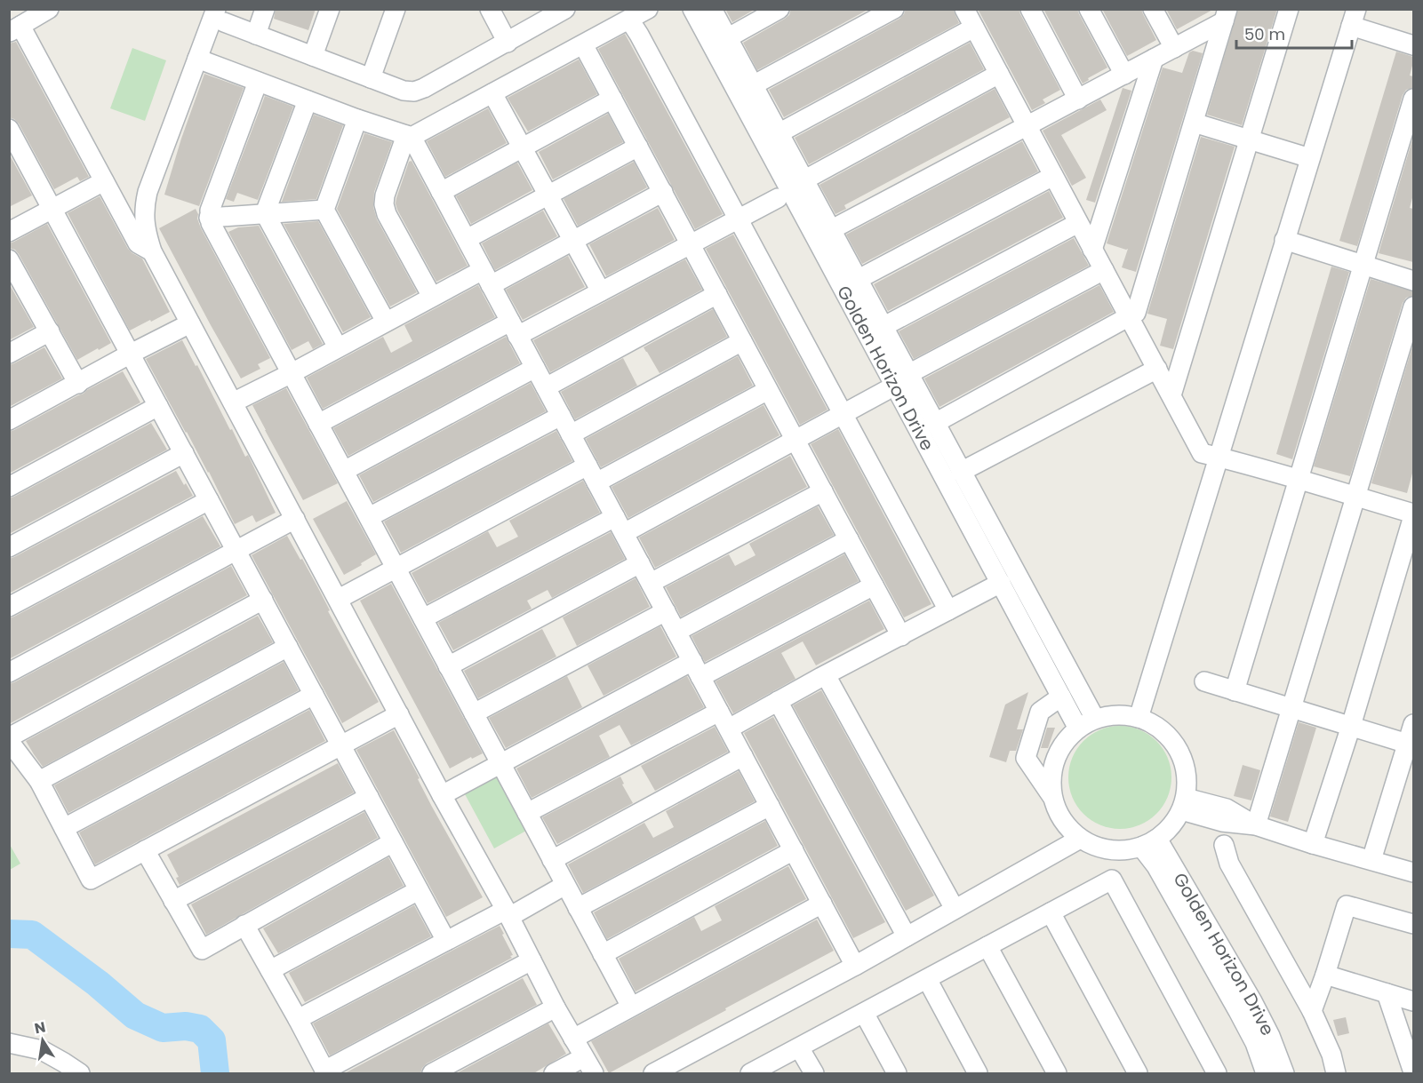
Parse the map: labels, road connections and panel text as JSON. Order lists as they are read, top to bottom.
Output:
{
  "streets": {
    "street": ["Golden Horizon Drive"]
  },
  "scale_bar": "50 m",
  "north": "top"
}
